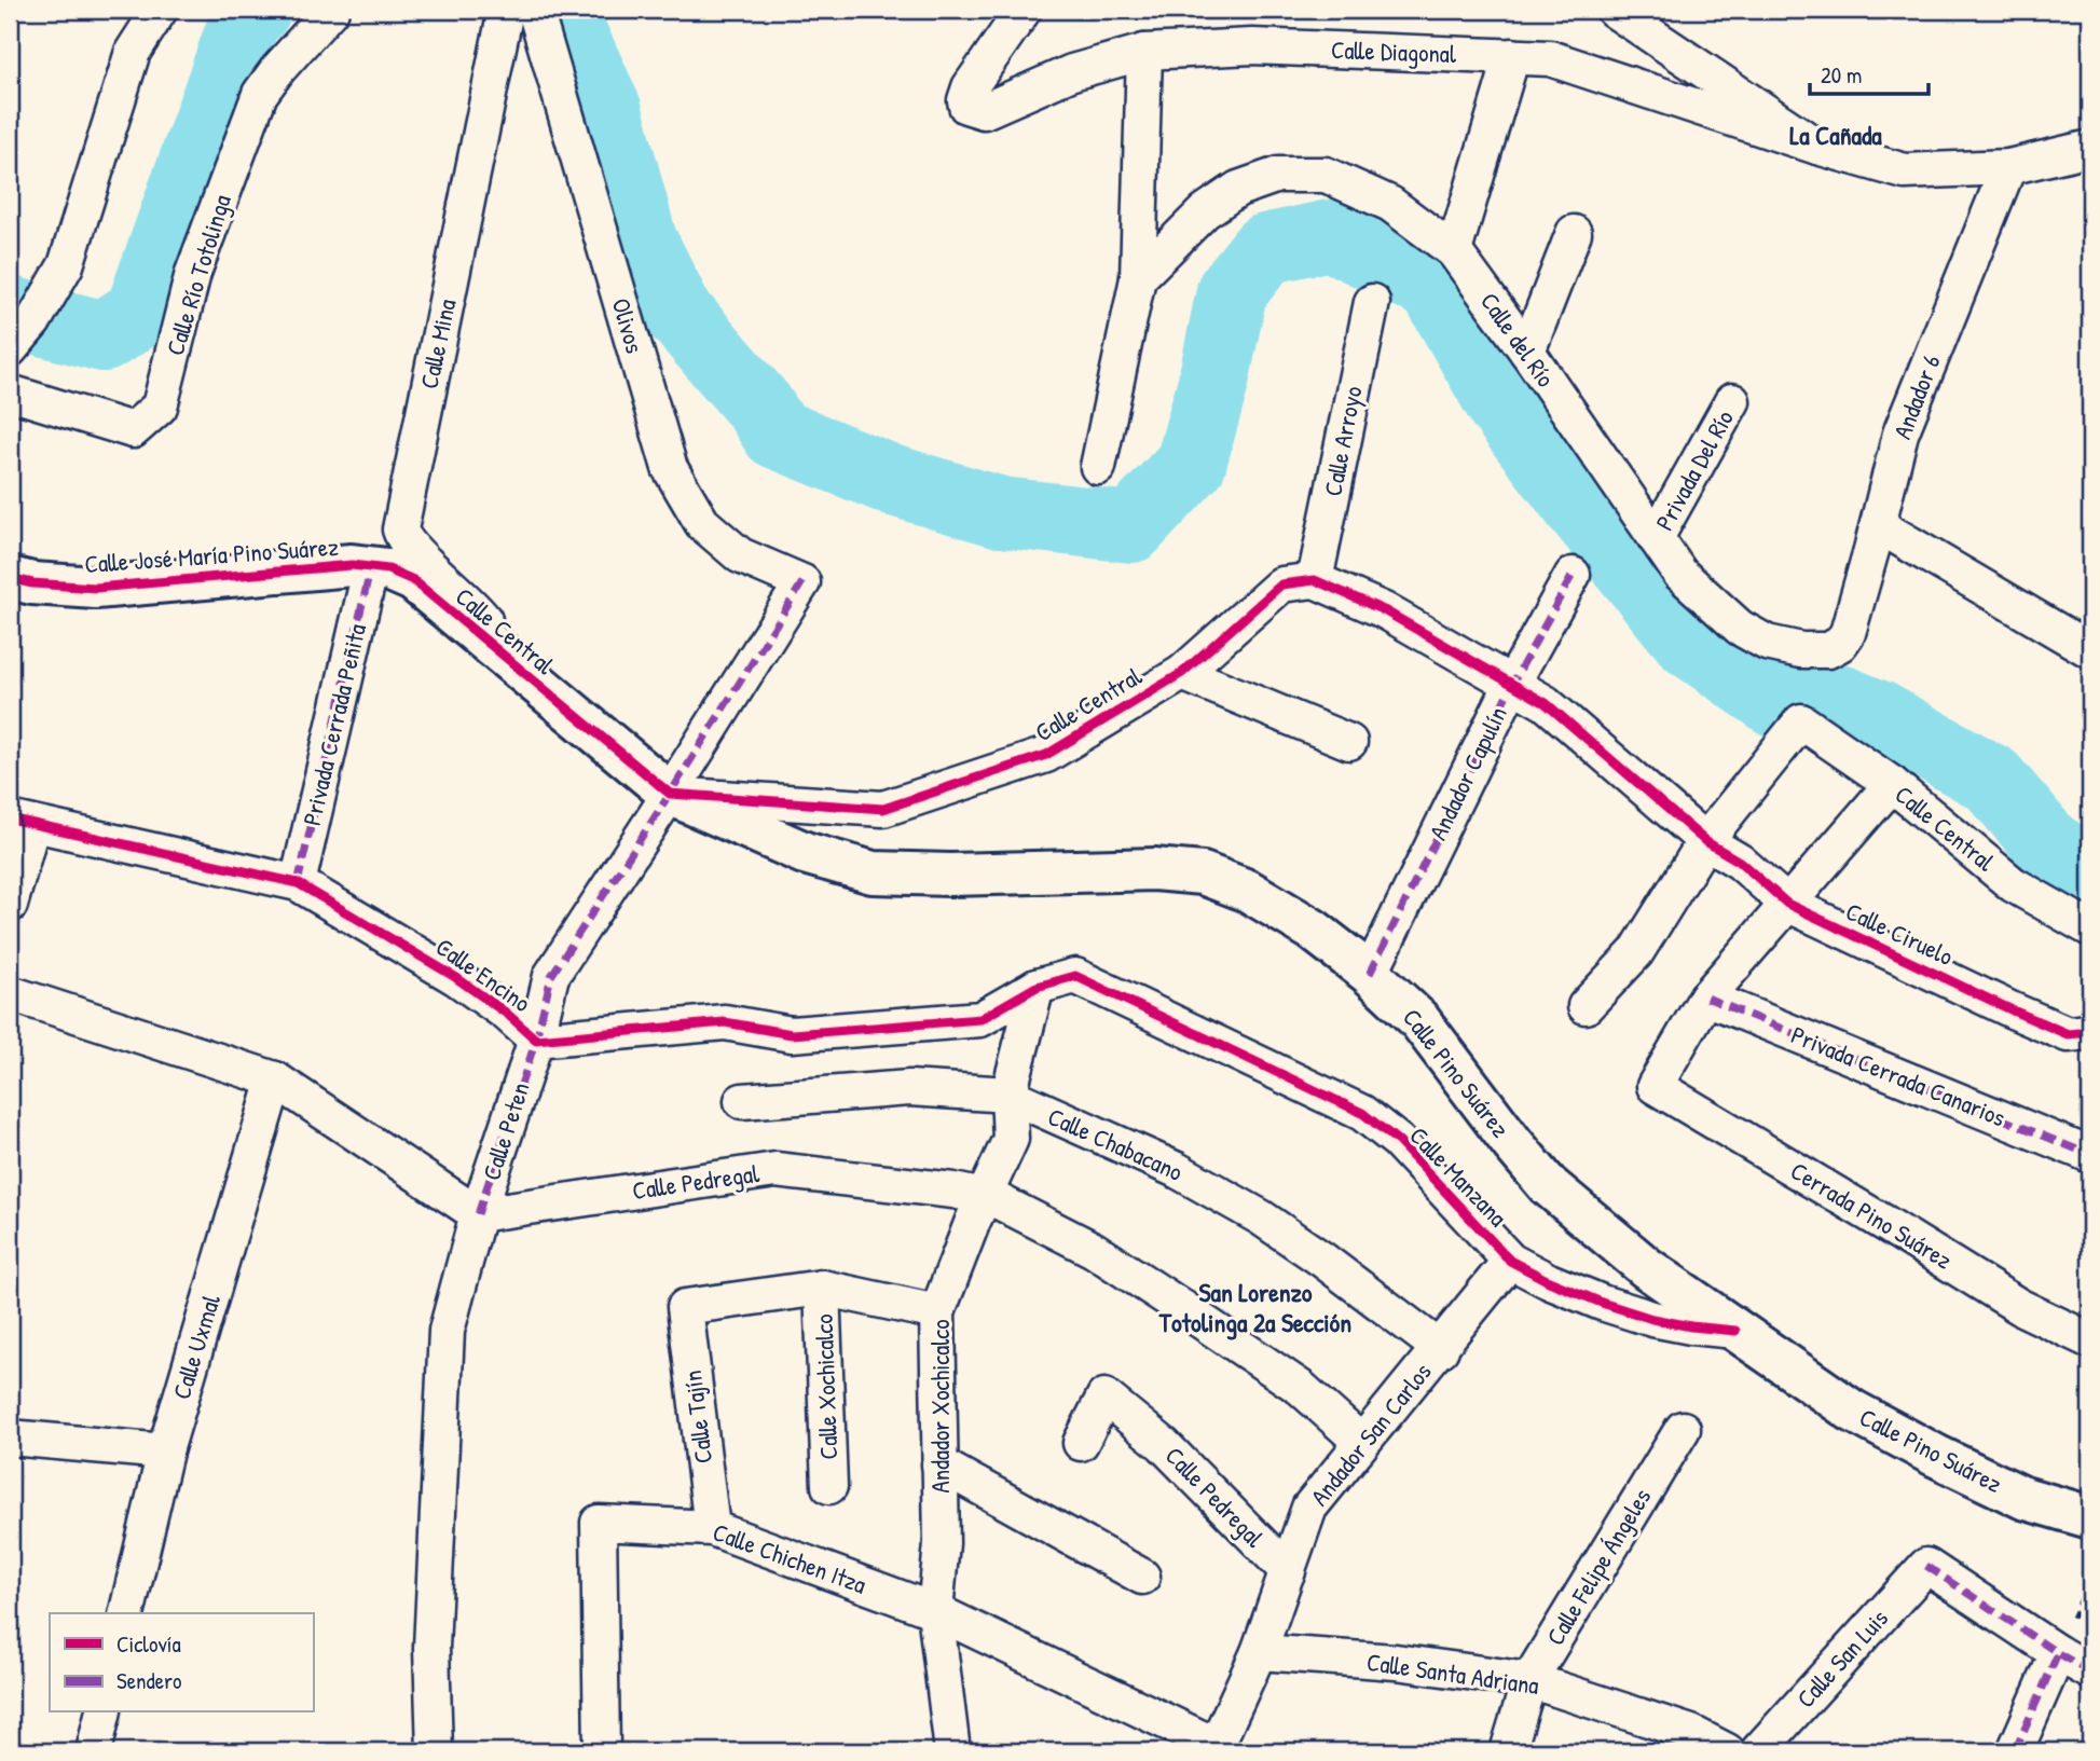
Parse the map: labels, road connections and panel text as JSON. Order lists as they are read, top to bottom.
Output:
{
  "streets": {
    "street": [
      "Calle Diagonal",
      "Calle Río Totolinga",
      "Olivos",
      "Calle del Río",
      "Calle Mina",
      "Andador 6",
      "Calle Arroyo",
      "Privada Del Río",
      "Calle José María Pino Suárez",
      "Calle Central",
      "Privada Cerrada Peñita",
      "Andador Capulín",
      "Calle Ciruelo",
      "Calle Encino",
      "Calle Pino Suárez",
      "Privada Cerrada Canarios",
      "Calle Peten",
      "Calle Chabacano",
      "Calle Manzana",
      "Calle Pedregal",
      "Cerrada Pino Suárez",
      "Calle Uxmal",
      "Calle Xochicalco",
      "Andador Xochicalco",
      "Calle Tajín",
      "Andador San Carlos",
      "Calle Chichen Itza",
      "Calle Felipe Ángeles",
      "Calle San Luis",
      "Calle Santa Adriana"
    ]
  },
  "crossings": [
    ["Calle Diagonal", "Andador 6"],
    ["Olivos", "Calle Peten"],
    ["Calle del Río", "Andador 6"],
    ["Calle del Río", "Privada Del Río"],
    ["Calle Mina", "Calle Central"],
    ["Calle Arroyo", "Calle Central"],
    ["Calle José María Pino Suárez", "Calle Central"],
    ["Calle José María Pino Suárez", "Privada Cerrada Peñita"],
    ["Calle Central", "Privada Cerrada Peñita"],
    ["Calle Central", "Calle Ciruelo"],
    ["Calle Central", "Calle Pino Suárez"],
    ["Calle Central", "Calle Peten"],
    ["Privada Cerrada Peñita", "Calle Encino"],
    ["Andador Capulín", "Calle Pino Suárez"],
    ["Calle Encino", "Calle Peten"],
    ["Calle Encino", "Calle Manzana"],
    ["Calle Encino", "Andador Xochicalco"],
    ["Calle Pino Suárez", "Calle Peten"],
    ["Calle Pino Suárez", "Calle Manzana"],
    ["Privada Cerrada Canarios", "Cerrada Pino Suárez"],
    ["Calle Peten", "Calle Pedregal"],
    ["Calle Chabacano", "Andador Xochicalco"],
    ["Calle Chabacano", "Andador San Carlos"],
    ["Calle Manzana", "Andador Xochicalco"],
    ["Calle Manzana", "Andador San Carlos"],
    ["Calle Pedregal", "Andador Xochicalco"],
    ["Calle Pedregal", "Andador San Carlos"],
    ["Calle Xochicalco", "Calle Tajín"],
    ["Andador Xochicalco", "Calle Chichen Itza"],
    ["Calle Tajín", "Calle Chichen Itza"],
    ["Andador San Carlos", "Calle Chichen Itza"],
    ["Andador San Carlos", "Calle Santa Adriana"],
    ["Calle Felipe Ángeles", "Calle Santa Adriana"]
  ],
  "districts": ["La Cañada", "San Lorenzo Totolinga 2a Sección"],
  "legend": ["Ciclovía", "Sendero"],
  "scale_bar": "20 m"
}
